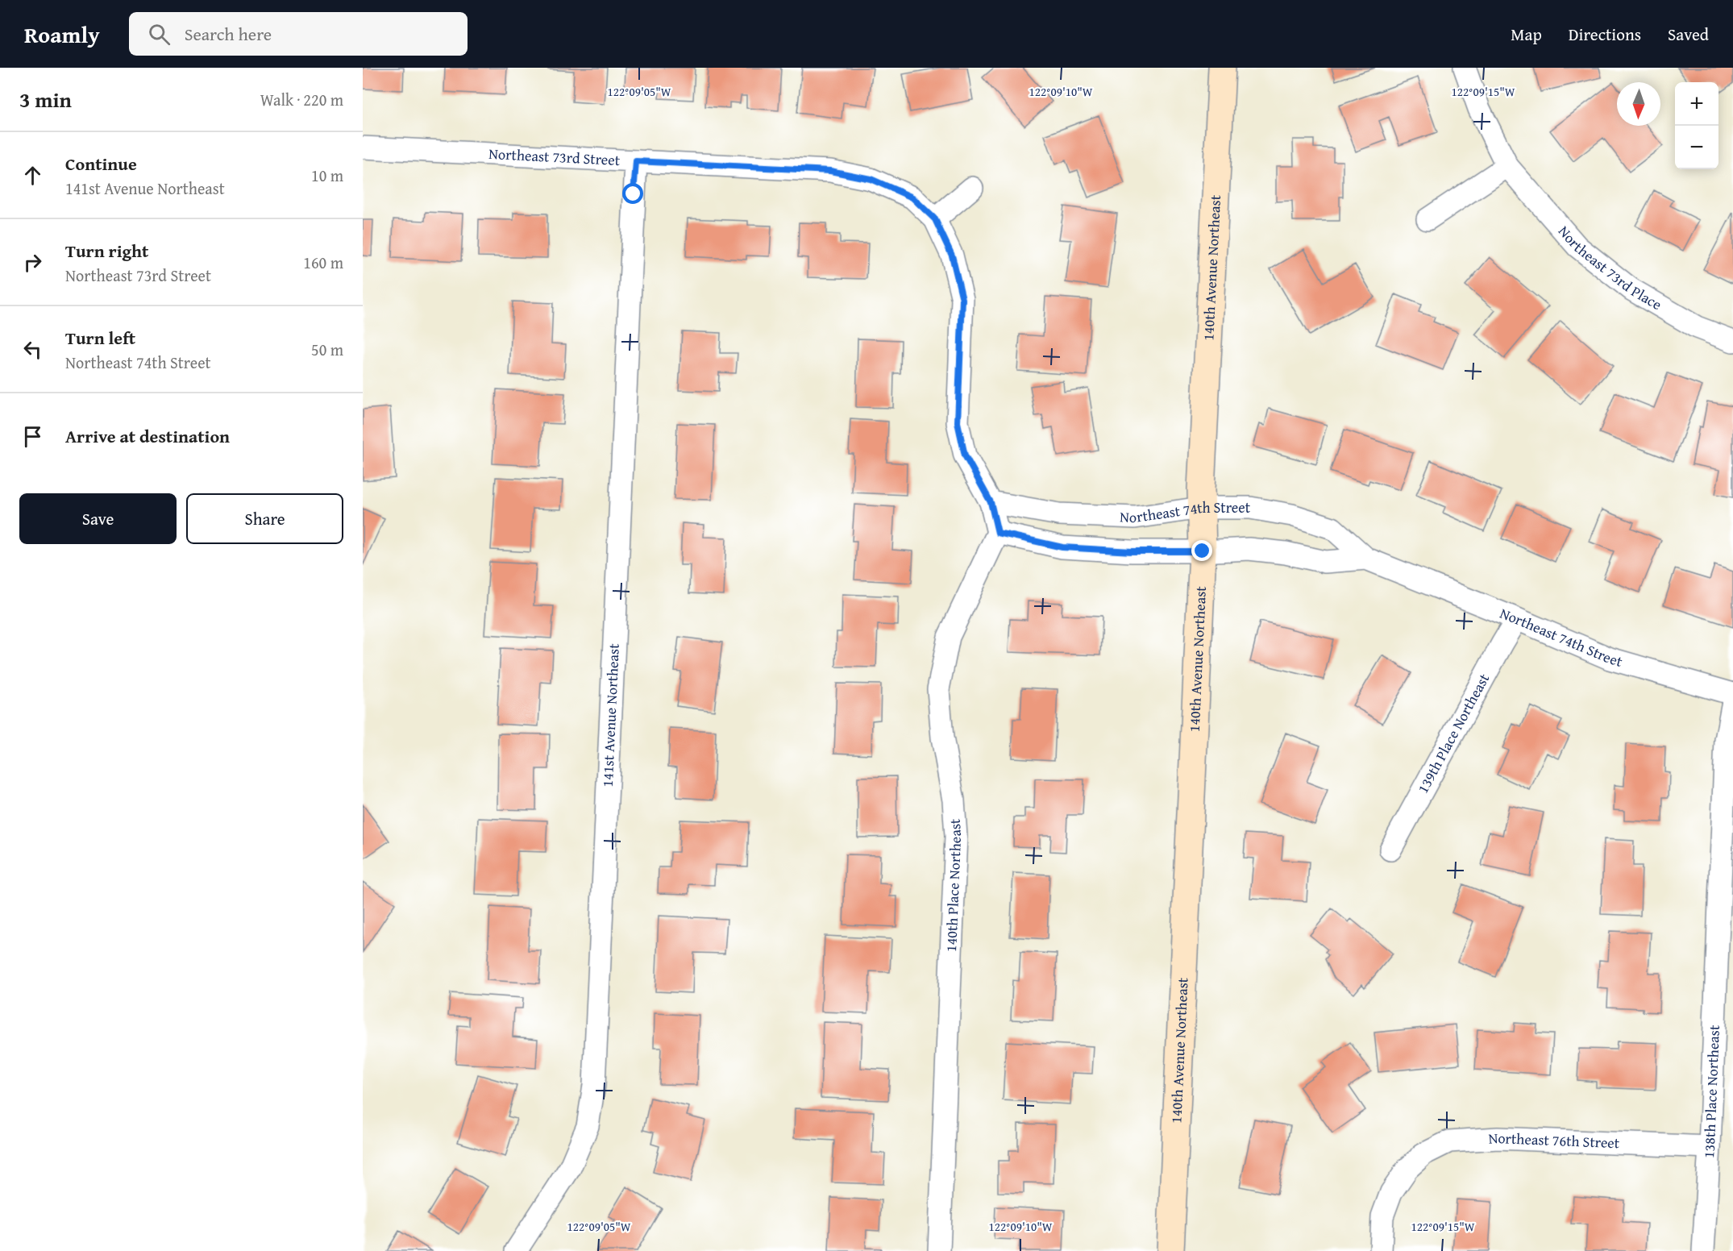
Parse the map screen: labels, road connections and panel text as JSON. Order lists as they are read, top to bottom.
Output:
{
  "streets": {
    "main road": ["140th Avenue Northeast"],
    "street": [
      "Northeast 73rd Street",
      "Northeast 73rd Place",
      "Northeast 74th Street",
      "141st Avenue Northeast",
      "139th Place Northeast",
      "140th Place Northeast",
      "138th Place Northeast",
      "Northeast 76th Street"
    ]
  },
  "crossings": [
    ["Northeast 73rd Street", "Northeast 74th Street"],
    ["Northeast 73rd Street", "141st Avenue Northeast"],
    ["Northeast 73rd Street", "140th Place Northeast"],
    ["140th Avenue Northeast", "Northeast 74th Street"],
    ["Northeast 74th Street", "139th Place Northeast"],
    ["Northeast 74th Street", "140th Place Northeast"],
    ["138th Place Northeast", "Northeast 76th Street"]
  ],
  "north": "bottom",
  "page": {
    "header": "Roamly",
    "search": "Search here",
    "nav": ["Map", "Directions", "Saved"],
    "heading": ["3 min", "Walk · 220 m"],
    "map_buttons": ["+", "−"],
    "list": [
      ["Continue", "141st Avenue Northeast", "10 m"],
      ["Turn right", "Northeast 73rd Street", "160 m"],
      ["Turn left", "Northeast 74th Street", "50 m"],
      "Arrive at destination"
    ],
    "buttons": ["Save", "Share"]
  },
  "coordinates": ["122°09'05\"W", "122°09'10\"W", "122°09'15\"W"]
}
